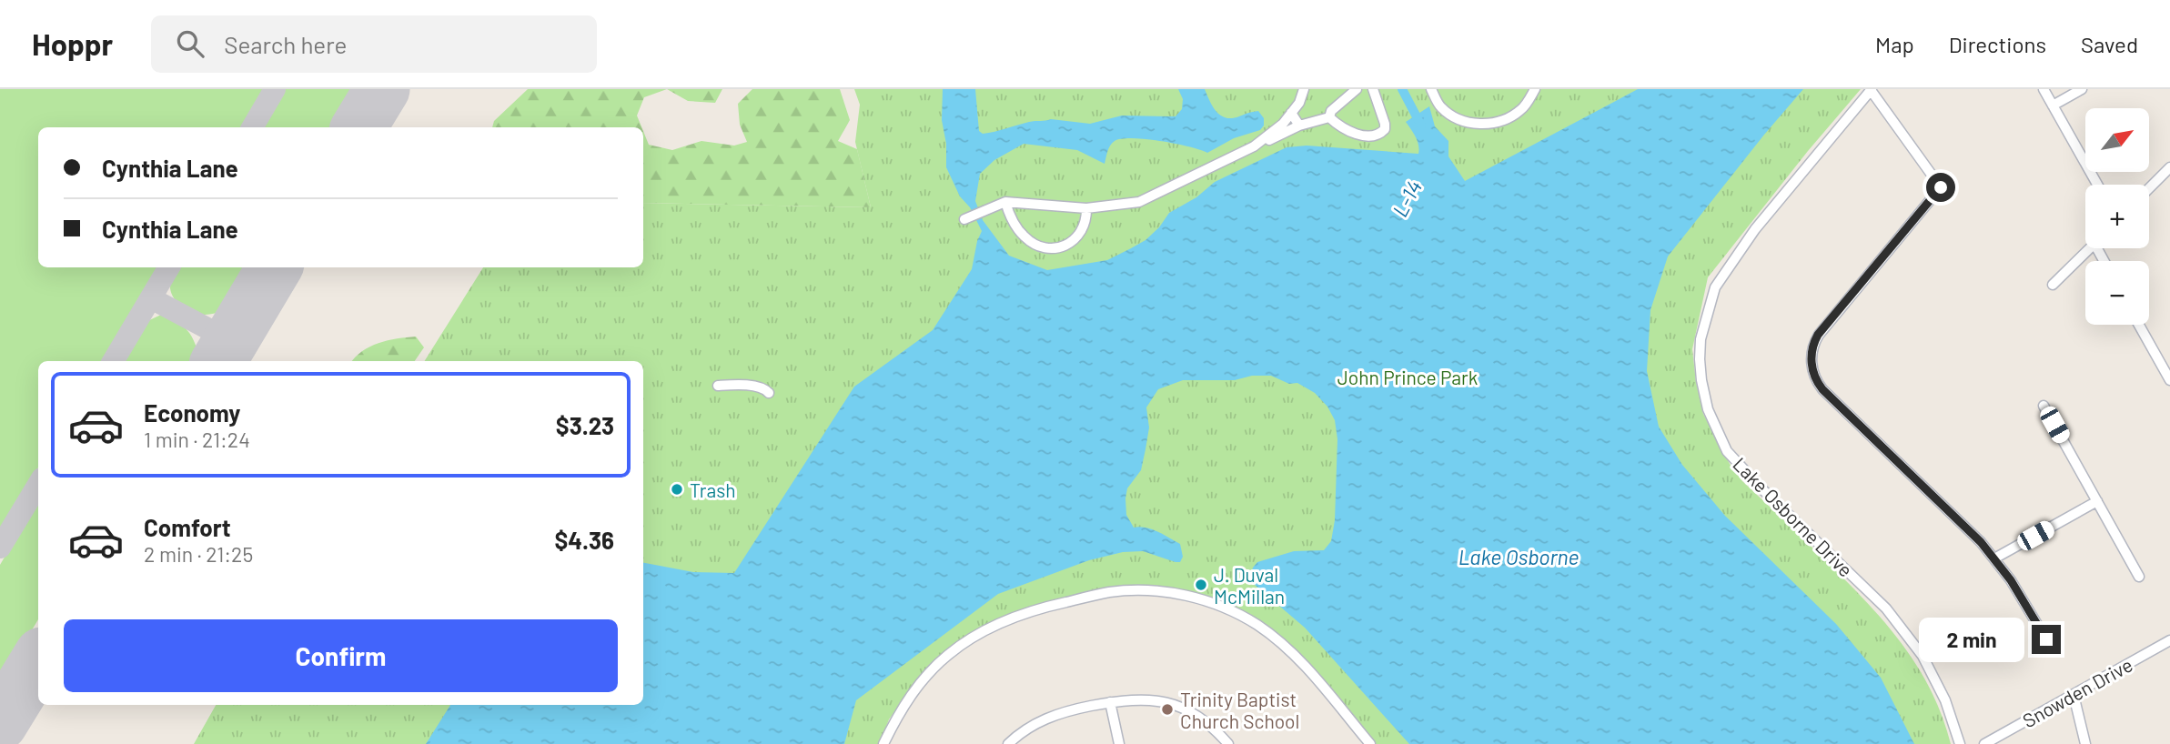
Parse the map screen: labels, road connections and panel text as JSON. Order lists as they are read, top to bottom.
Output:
{
  "streets": {
    "street": ["Lake Osborne Drive", "Snowden Drive"]
  },
  "water": ["L-14", "Lake Osborne"],
  "parks": ["John Prince Park"],
  "places": ["Trash", "J. Duval McMillan", "Trinity Baptist Church School"],
  "north": "top right",
  "page": {
    "header": "Hoppr",
    "search": "Search here",
    "nav": ["Map", "Directions", "Saved"],
    "map_buttons": ["+", "−"],
    "banner": ["Cynthia Lane", "Cynthia Lane"],
    "list": [
      {
        "name": "Economy",
        "note": "1 min · 21:24",
        "value": "$3.23"
      },
      {
        "name": "Comfort",
        "note": "2 min · 21:25",
        "value": "$4.36"
      }
    ],
    "buttons": "Confirm",
    "bubble": "2 min"
  }
}
